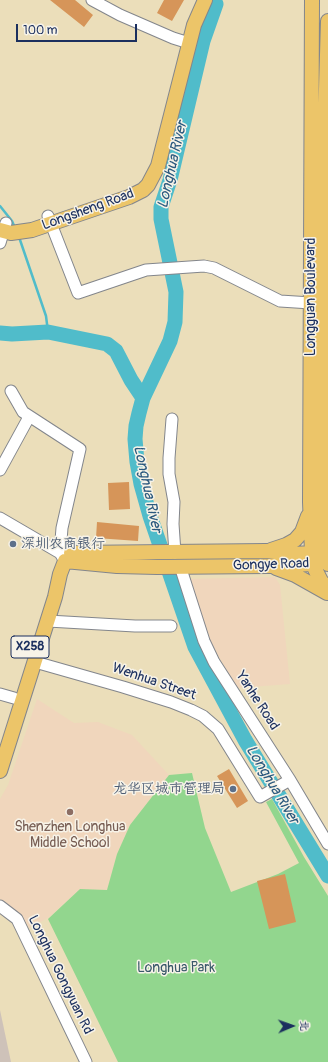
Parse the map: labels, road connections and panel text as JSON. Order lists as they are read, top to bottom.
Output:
{
  "streets": {
    "main road": [
      "Longsheng Road",
      "Longguan Boulevard",
      "Gongye Road",
      "X258"
    ],
    "street": ["Wenhua Street", "Yanhe Road", "Longhua Gongyuan Rd"]
  },
  "crossings": [
    ["Longguan Boulevard", "Gongye Road"],
    ["Gongye Road", "X258"],
    ["Gongye Road", "Yanhe Road"],
    ["X258", "Wenhua Street"],
    ["Wenhua Street", "Yanhe Road"]
  ],
  "water": ["Longhua River"],
  "parks": ["Longhua Park"],
  "places": ["深圳农商银行", "龙华区城市管理局", "Shenzhen Longhua Middle School"],
  "scale_bar": "100 m",
  "north": "right"
}
